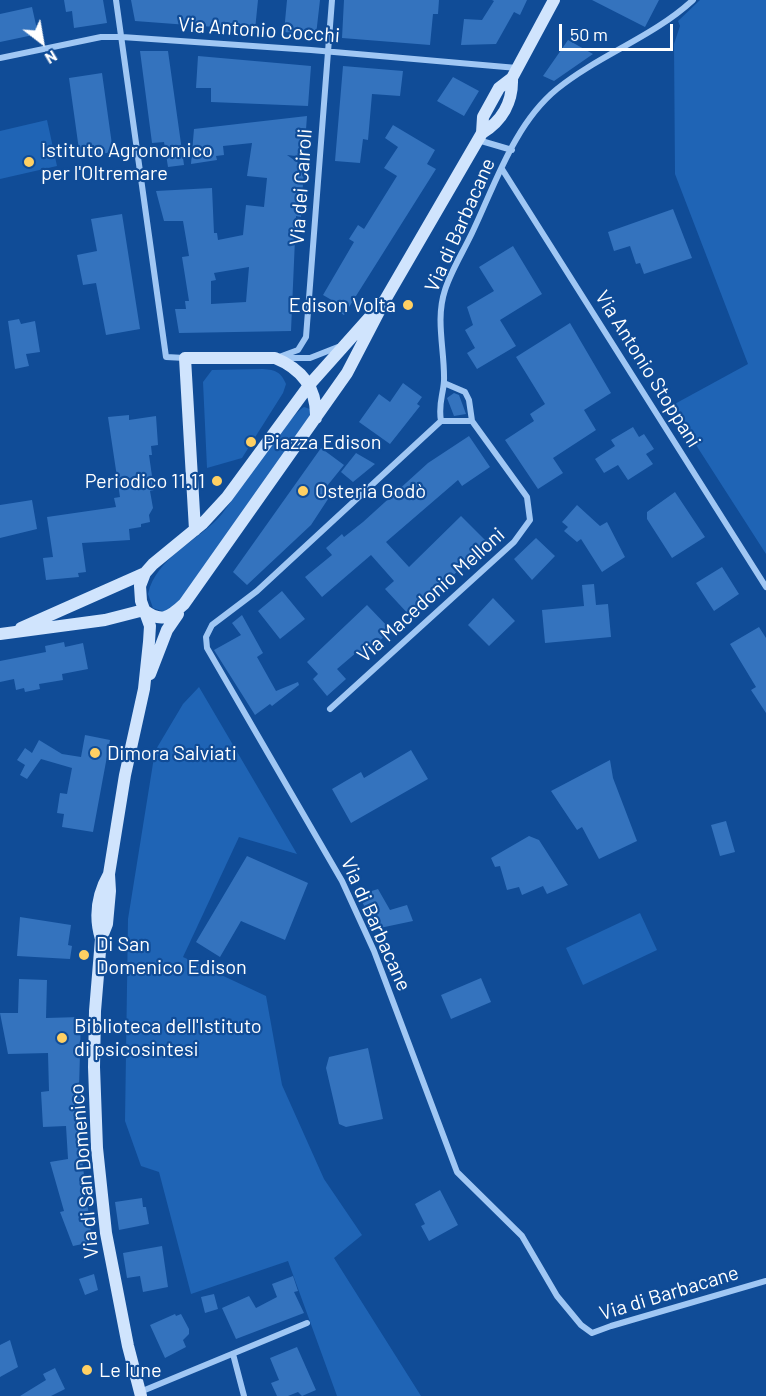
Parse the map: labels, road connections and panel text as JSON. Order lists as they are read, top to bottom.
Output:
{
  "streets": {
    "main road": ["Via di San Domenico"],
    "street": [
      "Via Antonio Cocchi",
      "Via dei Cairoli",
      "Via di Barbacane",
      "Via Antonio Stoppani",
      "Via Macedonio Melloni"
    ]
  },
  "crossings": [
    ["Via Antonio Cocchi", "Via dei Cairoli"],
    ["Via di Barbacane", "Via Antonio Stoppani"],
    ["Via di Barbacane", "Via Macedonio Melloni"]
  ],
  "places": [
    "Istituto Agronomico per l'Oltremare",
    "Edison Volta",
    "Piazza Edison",
    "Periodico 11.11",
    "Osteria Godò",
    "Dimora Salviati",
    "Di San Domenico Edison",
    "Biblioteca dell'Istituto di psicosintesi",
    "Le lune"
  ],
  "scale_bar": "50 m",
  "north": "bottom right"
}
